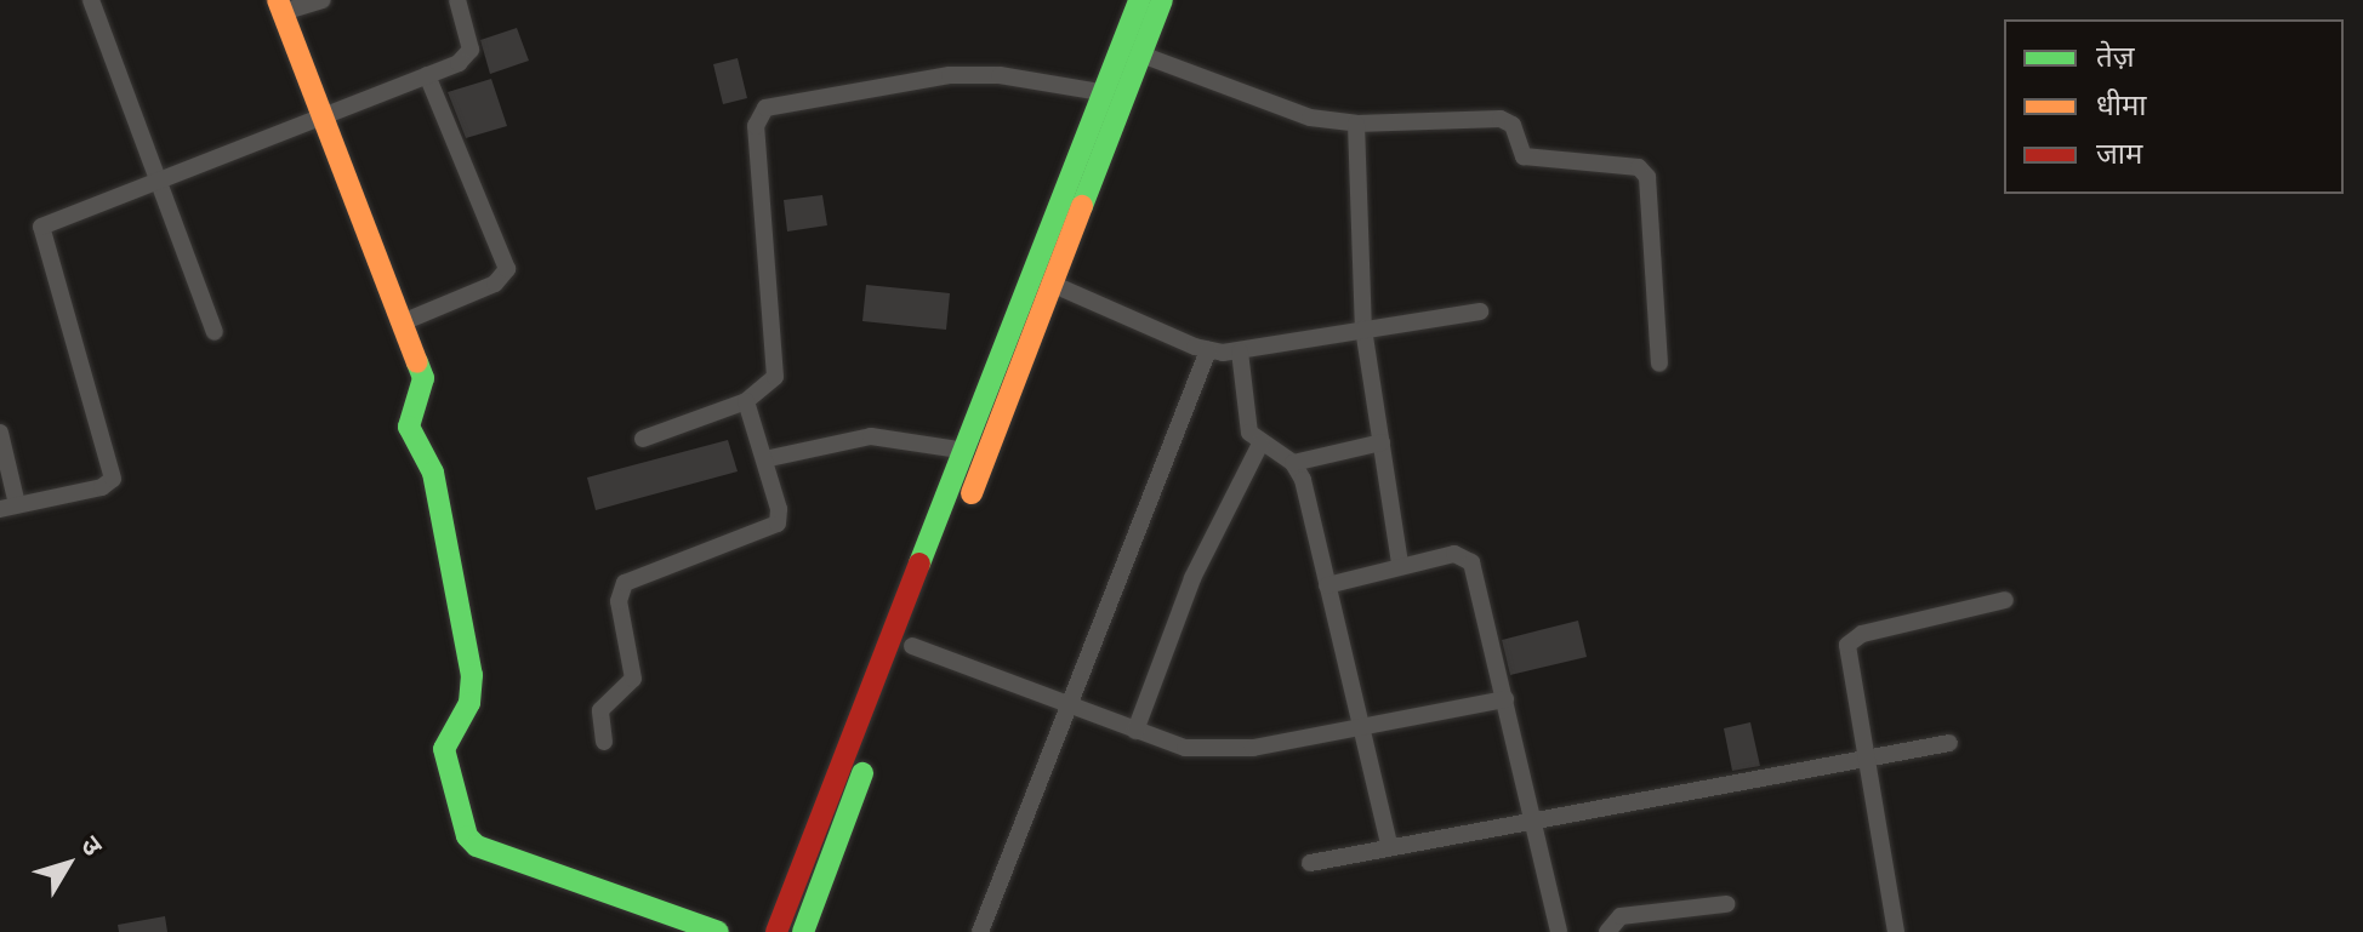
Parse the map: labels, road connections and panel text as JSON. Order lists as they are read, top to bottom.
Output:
{
  "legend": ["तेज़", "धीमा", "जाम"],
  "north": "top right"
}
